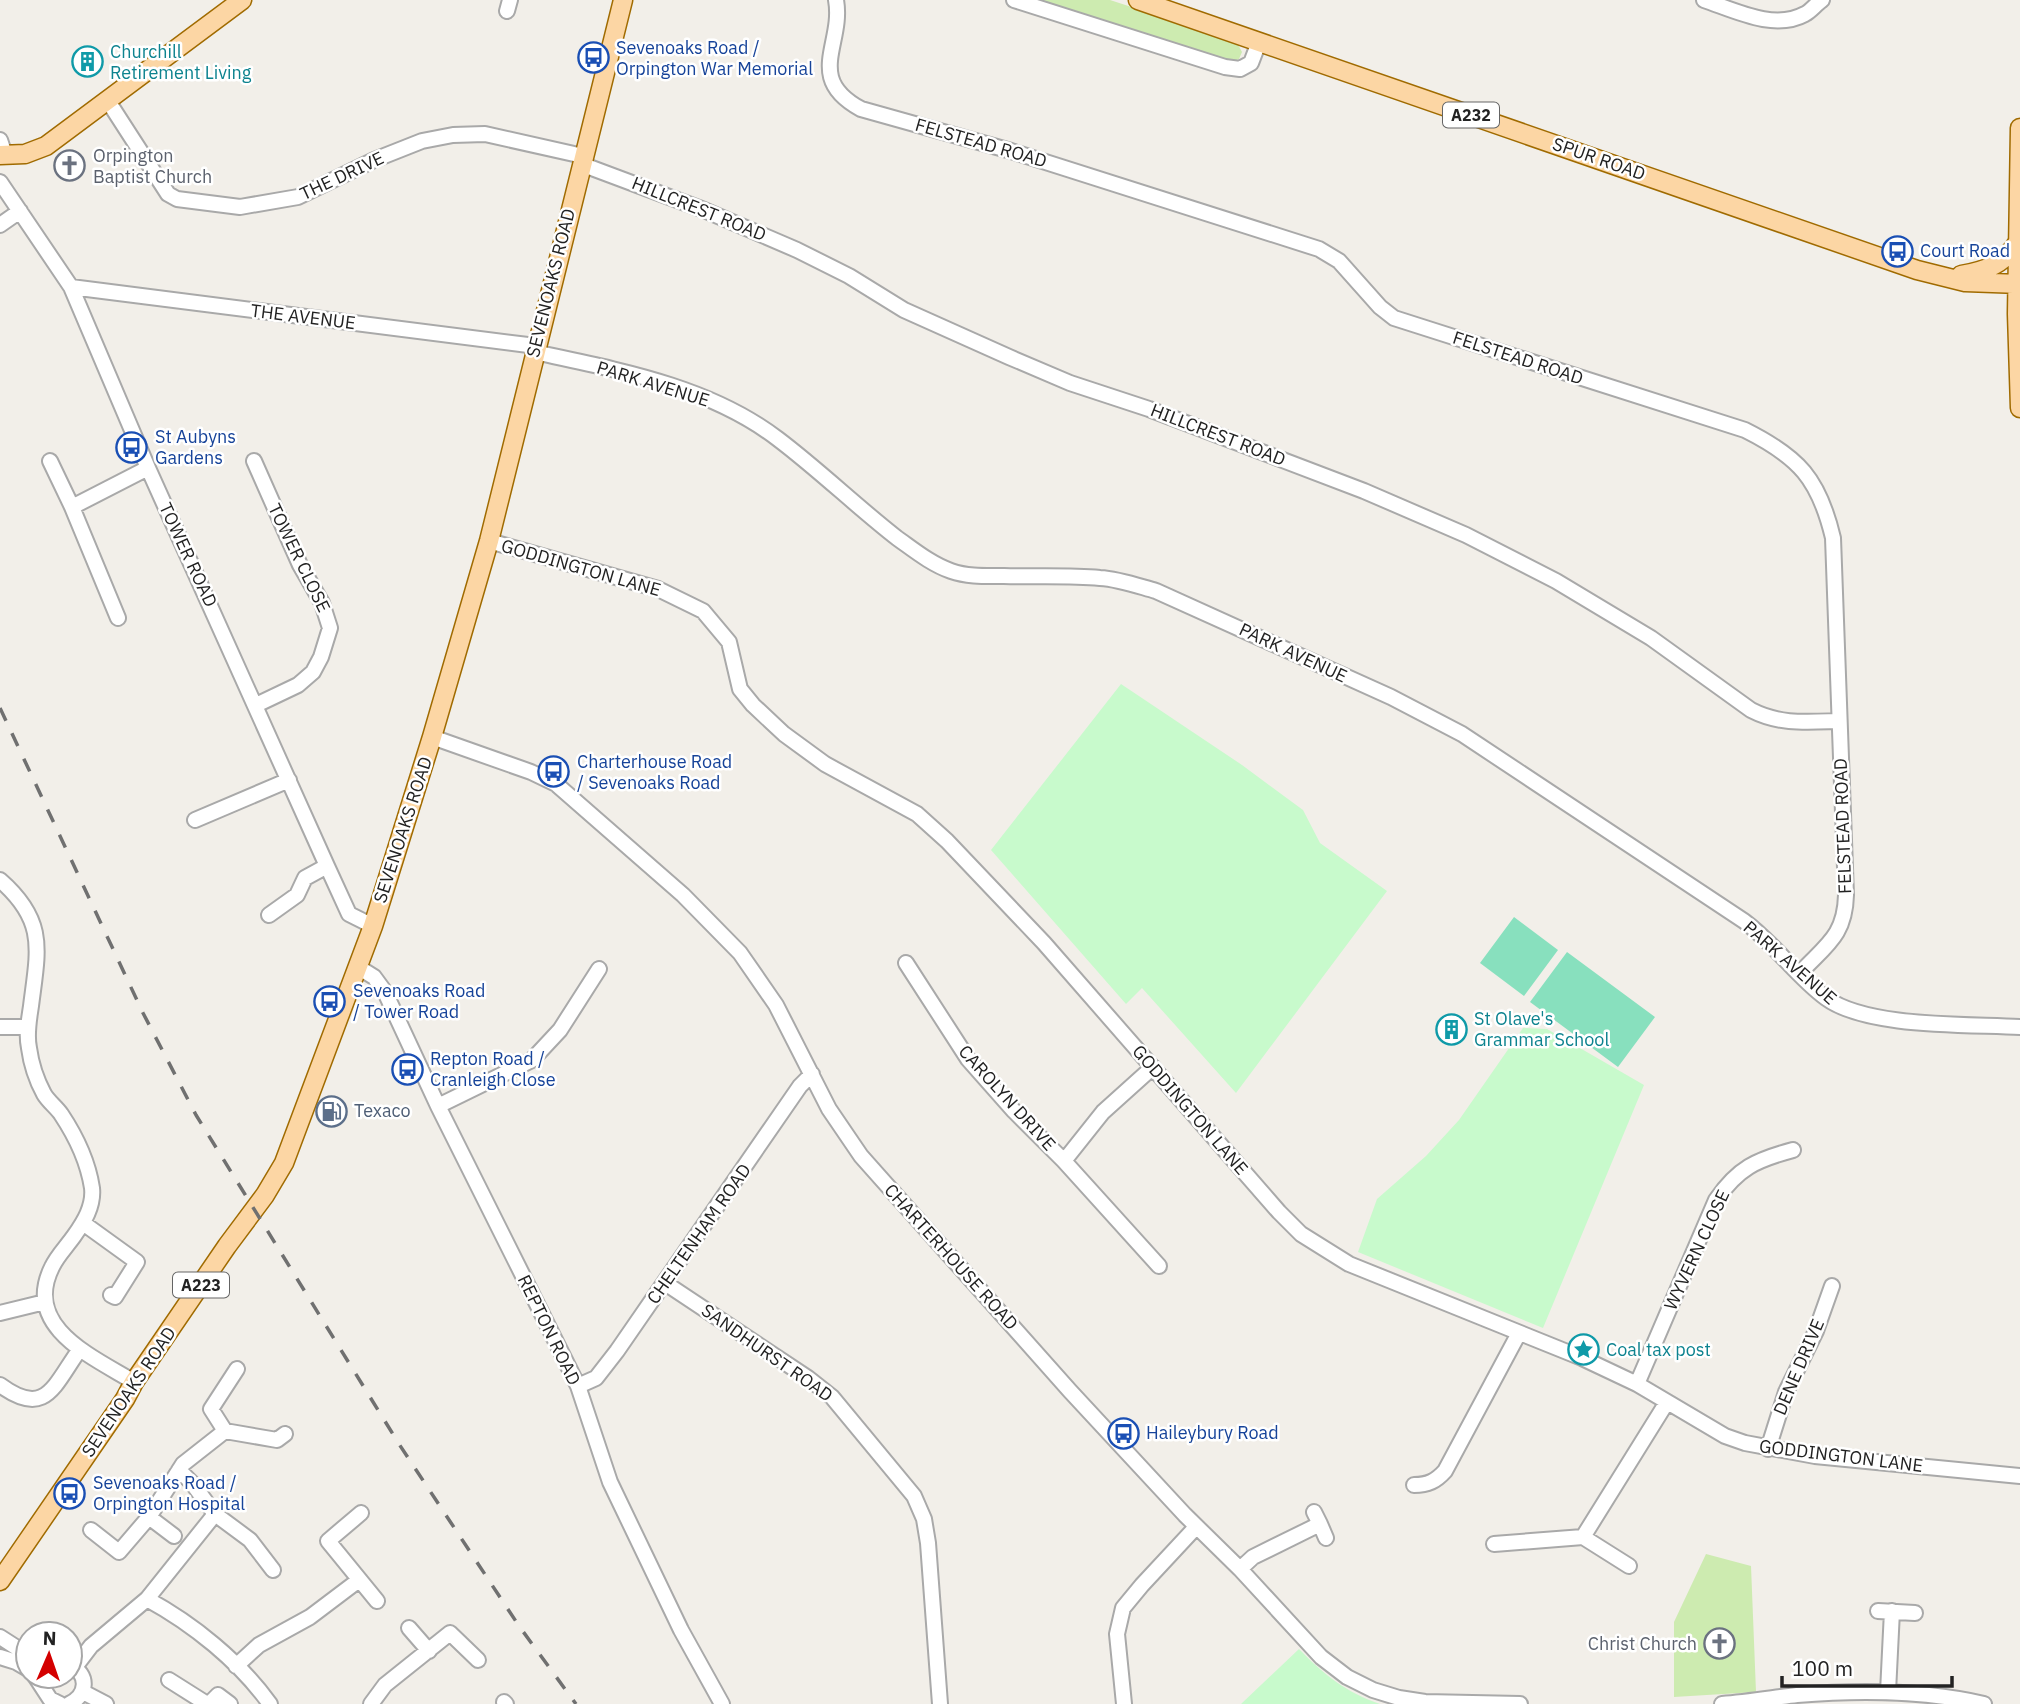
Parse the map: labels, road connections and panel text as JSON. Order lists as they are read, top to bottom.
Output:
{
  "streets": {
    "main road": [
      "A232",
      "SPUR ROAD",
      "SEVENOAKS ROAD",
      "A223"
    ],
    "street": [
      "FELSTEAD ROAD",
      "THE DRIVE",
      "HILLCREST ROAD",
      "THE AVENUE",
      "PARK AVENUE",
      "TOWER ROAD",
      "TOWER CLOSE",
      "GODDINGTON LANE",
      "CAROLYN DRIVE",
      "CHELTENHAM ROAD",
      "WYVERN CLOSE",
      "CHARTERHOUSE ROAD",
      "REPTON ROAD",
      "SANDHURST ROAD",
      "DENE DRIVE"
    ]
  },
  "crossings": [
    ["FELSTEAD ROAD", "HILLCREST ROAD"],
    ["FELSTEAD ROAD", "PARK AVENUE"],
    ["THE DRIVE", "HILLCREST ROAD"],
    ["THE DRIVE", "SEVENOAKS ROAD"],
    ["HILLCREST ROAD", "SEVENOAKS ROAD"],
    ["SEVENOAKS ROAD", "THE AVENUE"],
    ["SEVENOAKS ROAD", "PARK AVENUE"],
    ["SEVENOAKS ROAD", "TOWER ROAD"],
    ["SEVENOAKS ROAD", "GODDINGTON LANE"],
    ["SEVENOAKS ROAD", "CHARTERHOUSE ROAD"],
    ["SEVENOAKS ROAD", "REPTON ROAD"],
    ["THE AVENUE", "PARK AVENUE"],
    ["THE AVENUE", "TOWER ROAD"],
    ["TOWER ROAD", "TOWER CLOSE"],
    ["GODDINGTON LANE", "WYVERN CLOSE"],
    ["GODDINGTON LANE", "DENE DRIVE"],
    ["CHELTENHAM ROAD", "CHARTERHOUSE ROAD"],
    ["CHELTENHAM ROAD", "REPTON ROAD"],
    ["CHELTENHAM ROAD", "SANDHURST ROAD"]
  ],
  "places": {
    "bus stop": [
      "Sevenoaks Road / Orpington War Memorial",
      "Court Road",
      "St Aubyns Gardens",
      "Charterhouse Road / Sevenoaks Road",
      "Sevenoaks Road / Tower Road",
      "Repton Road / Cranleigh Close",
      "Haileybury Road",
      "Sevenoaks Road / Orpington Hospital"
    ],
    "building": ["Churchill Retirement Living", "St Olave's Grammar School"],
    "church": ["Orpington Baptist Church", "Christ Church"],
    "fuel station": ["Texaco"],
    "place": ["Coal tax post"]
  },
  "scale_bar": "100 m",
  "north": "top"
}
